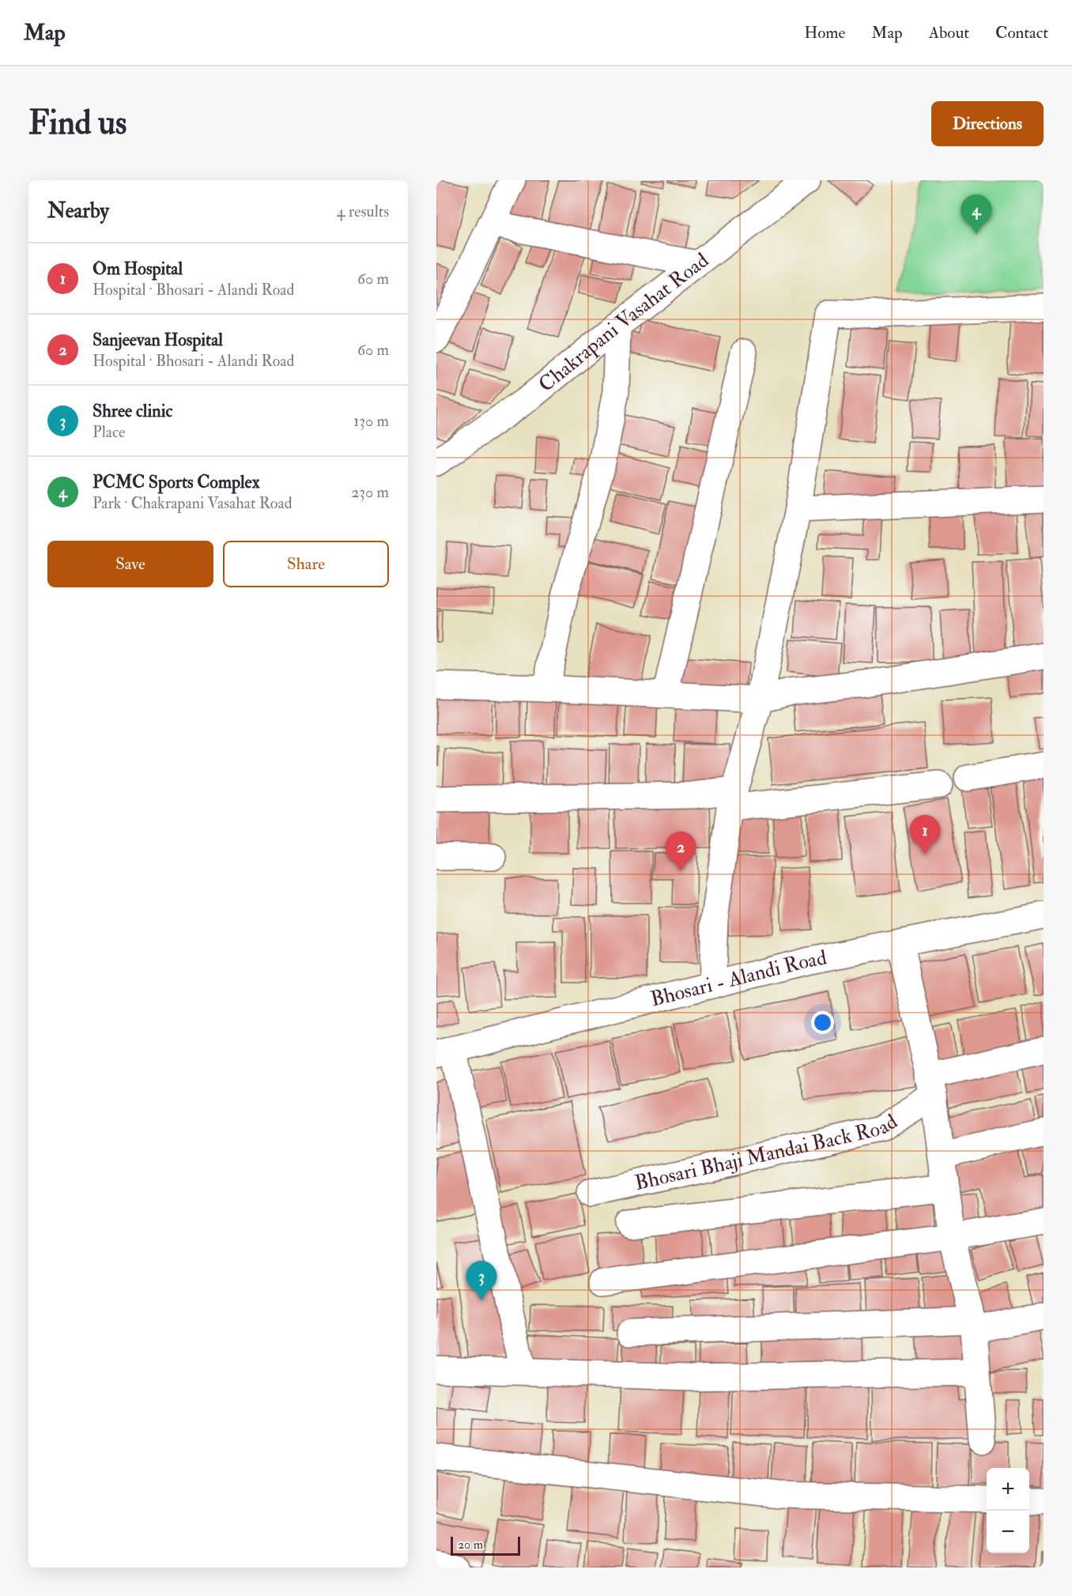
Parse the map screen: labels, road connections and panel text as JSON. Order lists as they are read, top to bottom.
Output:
{
  "streets": {
    "street": ["Chakrapani Vasahat Road", "Bhosari - Alandi Road", "Bhosari Bhaji Mandai Back Road"]
  },
  "scale_bar": "20 m",
  "page": {
    "header": "Map",
    "nav": [
      "Home",
      "Map",
      "About",
      "Contact"
    ],
    "buttons": [
      "Directions",
      ["Save", "Share"]
    ],
    "title": "Find us",
    "heading": ["Nearby", "4 results"],
    "pins": [
      "4",
      "1",
      "2",
      "3"
    ],
    "list": [
      {
        "mark": "1",
        "name": "Om Hospital",
        "note": "Hospital · Bhosari - Alandi Road",
        "value": "60 m"
      },
      {
        "mark": "2",
        "name": "Sanjeevan Hospital",
        "note": "Hospital · Bhosari - Alandi Road",
        "value": "60 m"
      },
      {
        "mark": "3",
        "name": "Shree clinic",
        "note": "Place",
        "value": "130 m"
      },
      {
        "mark": "4",
        "name": "PCMC Sports Complex",
        "note": "Park · Chakrapani Vasahat Road",
        "value": "230 m"
      }
    ],
    "map_buttons": ["+", "−"],
    "scale": "20 m"
  }
}
